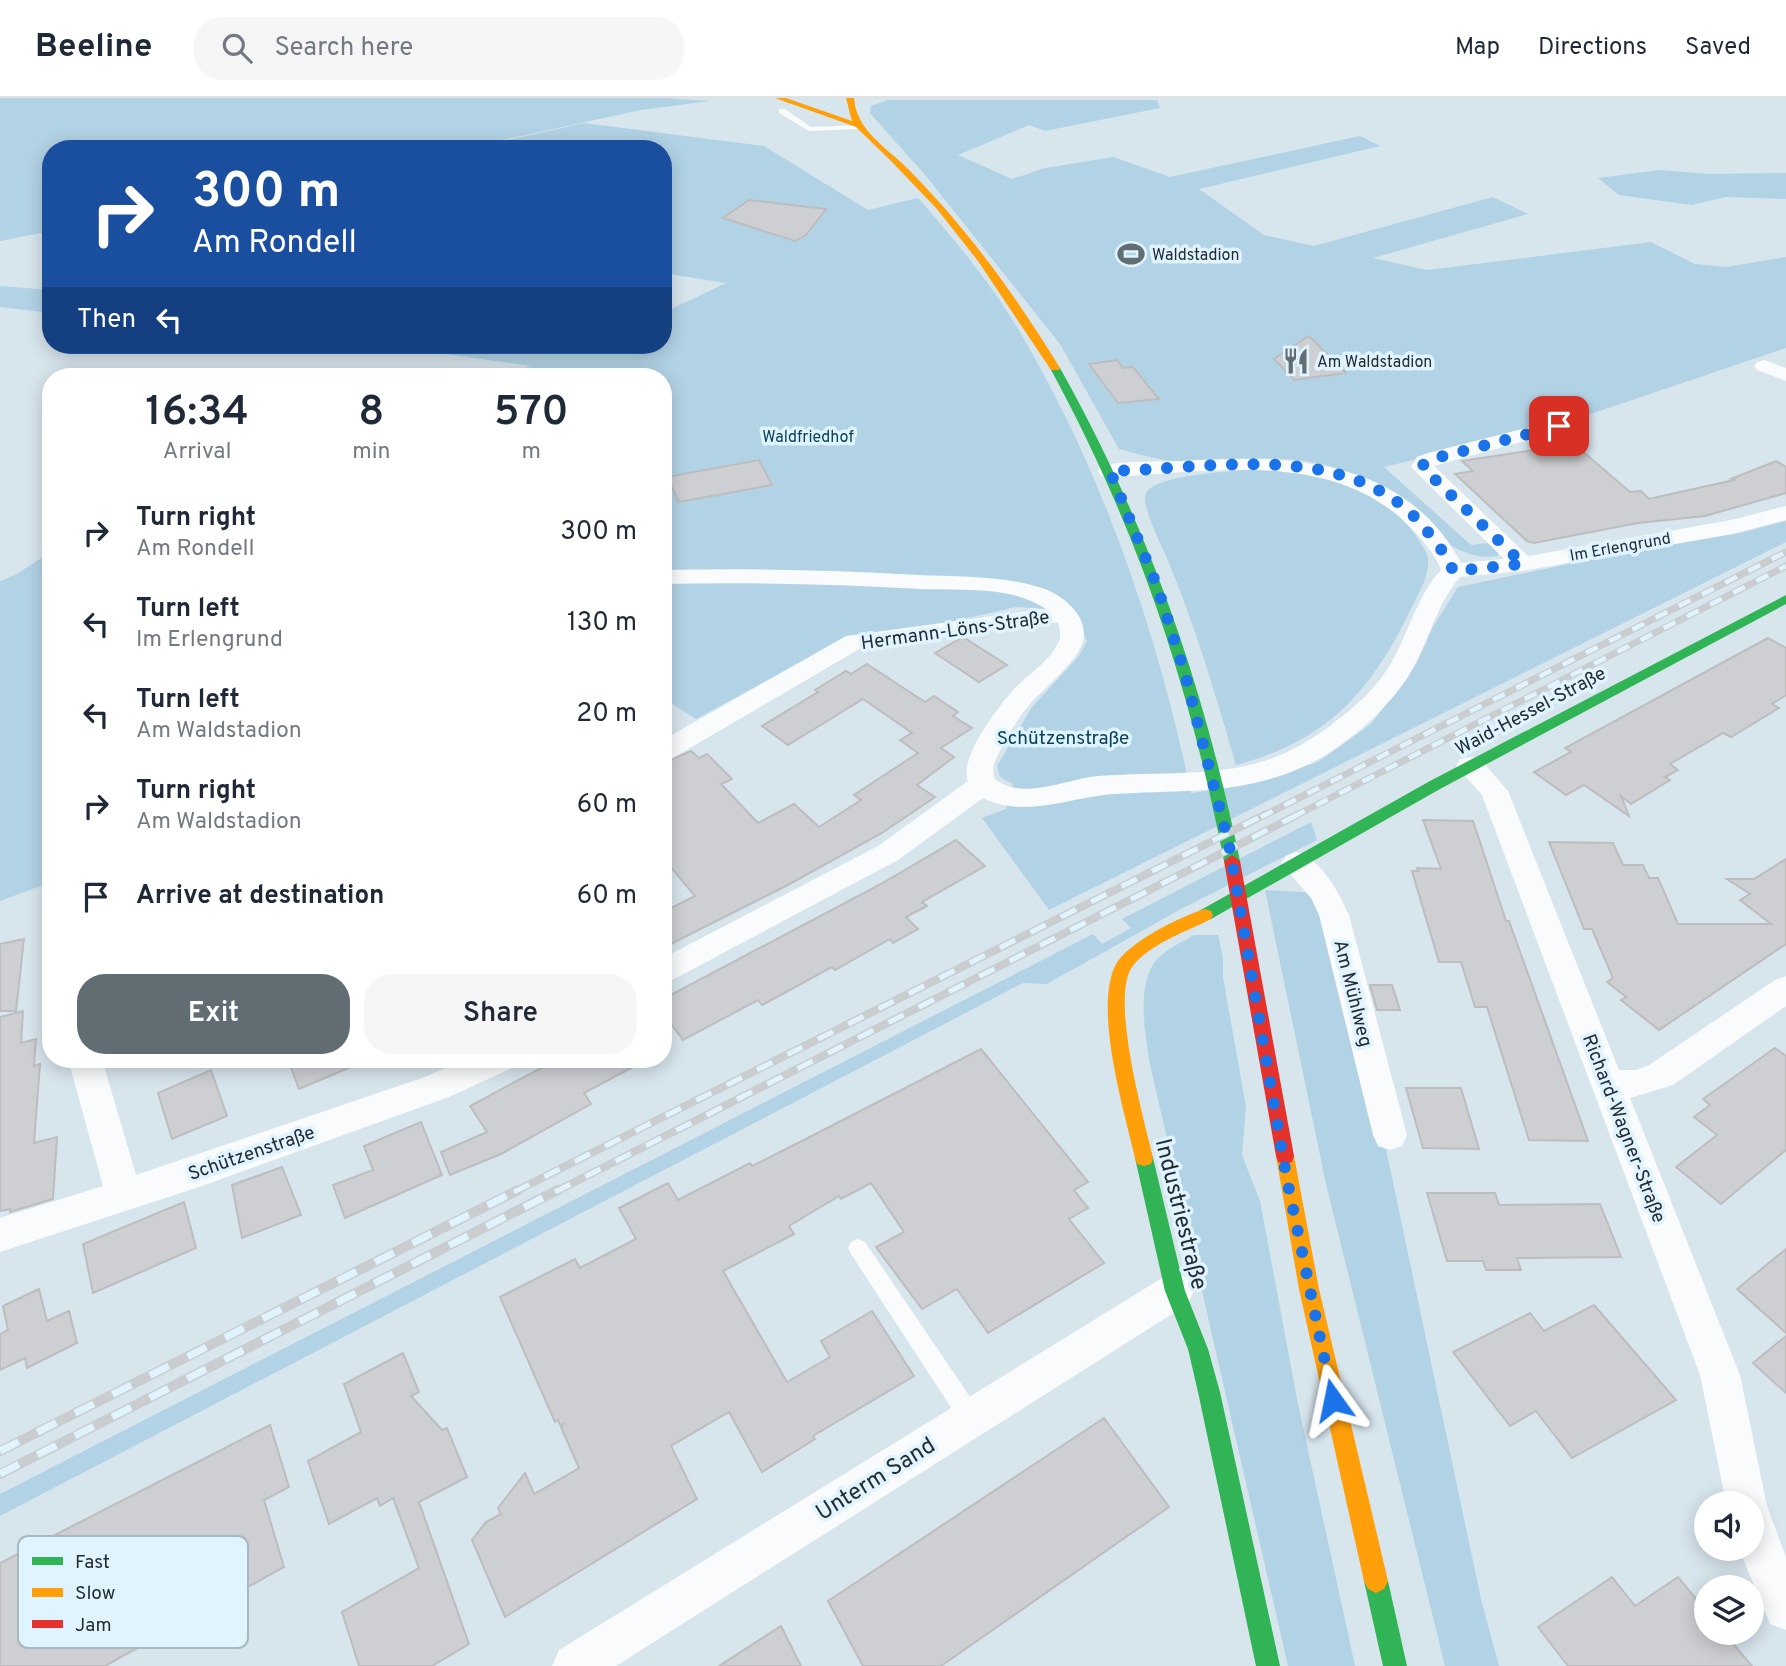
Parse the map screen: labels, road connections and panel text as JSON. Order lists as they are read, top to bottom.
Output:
{
  "streets": {
    "main road": ["Waid-Hessel-Straße", "Industriestraße"],
    "street": [
      "Im Erlengrund",
      "Hermann-Löns-Straße",
      "Am Mühlweg",
      "Richard-Wagner-Straße",
      "Schützenstraße",
      "Unterm Sand"
    ]
  },
  "crossings": [
    ["Waid-Hessel-Straße", "Am Mühlweg"],
    ["Waid-Hessel-Straße", "Richard-Wagner-Straße"],
    ["Waid-Hessel-Straße", "Industriestraße"],
    ["Am Mühlweg", "Industriestraße"],
    ["Industriestraße", "Unterm Sand"]
  ],
  "parks": ["Waldfriedhof", "Schützenstraße"],
  "places": {
    "sports": ["Waldstadion"],
    "restaurant": ["Am Waldstadion"]
  },
  "legend": ["Fast", "Slow", "Jam"],
  "page": {
    "header": "Beeline",
    "search": "Search here",
    "nav": ["Map", "Directions", "Saved"],
    "turn": ["300 m", "Am Rondell"],
    "then": "Then",
    "eta": [
      "16:34",
      "Arrival",
      "8",
      "min",
      "570",
      "m"
    ],
    "list": [
      {
        "name": "Turn right",
        "note": "Am Rondell",
        "value": "300 m"
      },
      {
        "name": "Turn left",
        "note": "Im Erlengrund",
        "value": "130 m"
      },
      {
        "name": "Turn left",
        "note": "Am Waldstadion",
        "value": "20 m"
      },
      {
        "name": "Turn right",
        "note": "Am Waldstadion",
        "value": "60 m"
      },
      {
        "name": "Arrive at destination",
        "value": "60 m"
      }
    ],
    "buttons": ["Exit", "Share"]
  }
}
